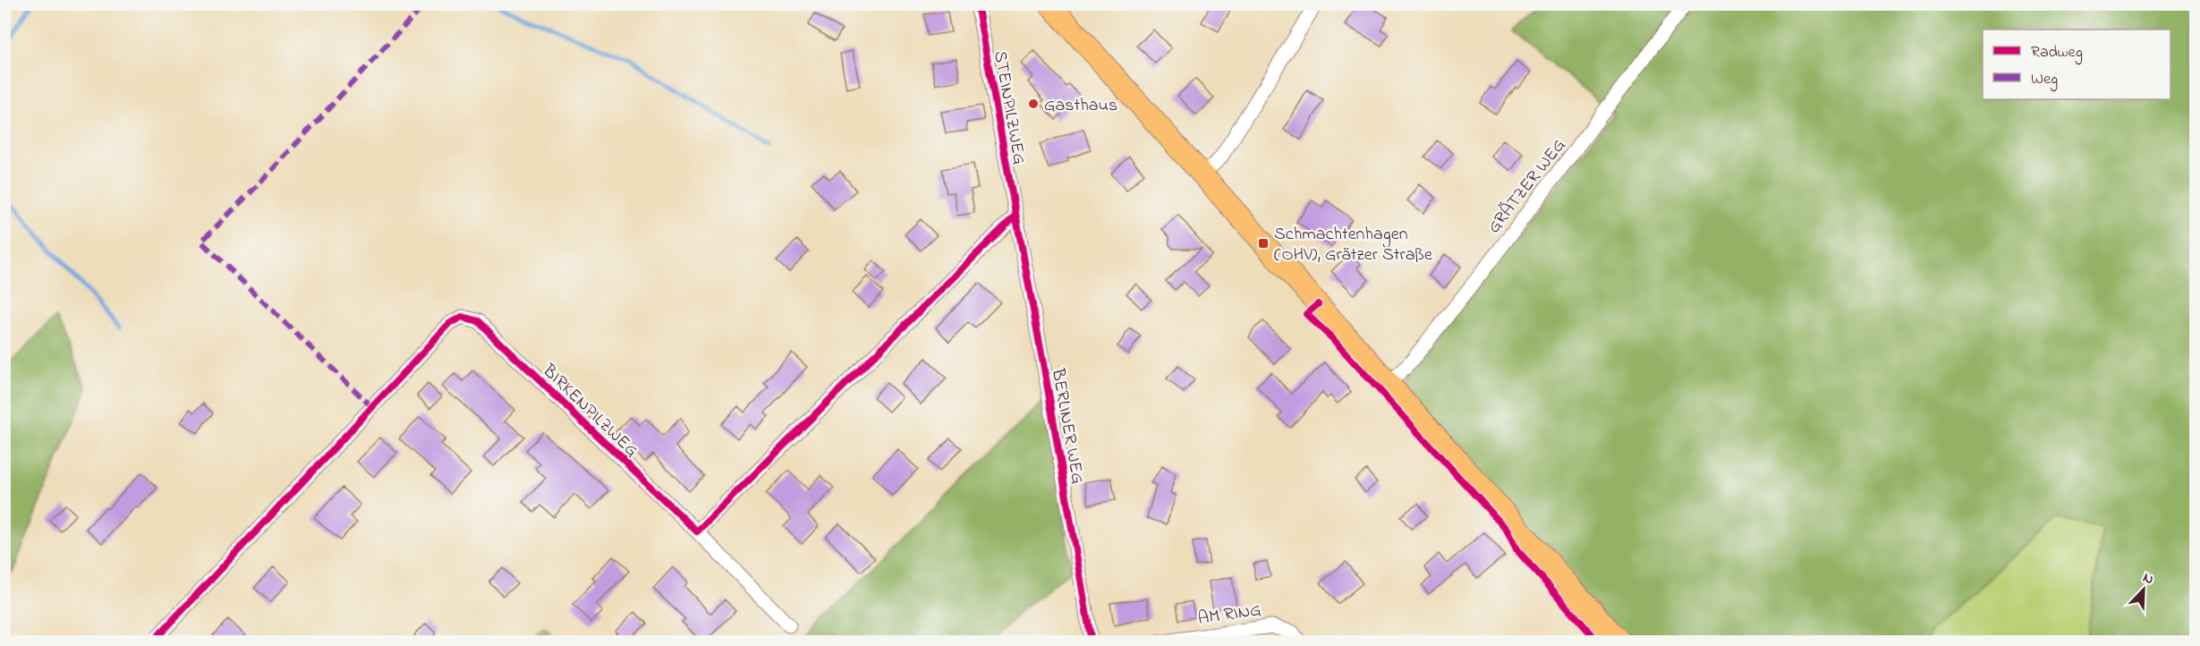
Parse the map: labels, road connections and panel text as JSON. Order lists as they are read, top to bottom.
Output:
{
  "streets": {
    "street": [
      "STEINPILZWEG",
      "GRÄTZER WEG",
      "BIRKENPILZWEG",
      "BERLINER WEG",
      "AM RING"
    ]
  },
  "crossings": [
    ["STEINPILZWEG", "BERLINER WEG"]
  ],
  "places": {
    "other": ["Gasthaus"],
    "transit": ["Schmachtenhagen (OHV), Grätzer Straße"]
  },
  "legend": ["Radweg", "Weg"],
  "north": "top right"
}
